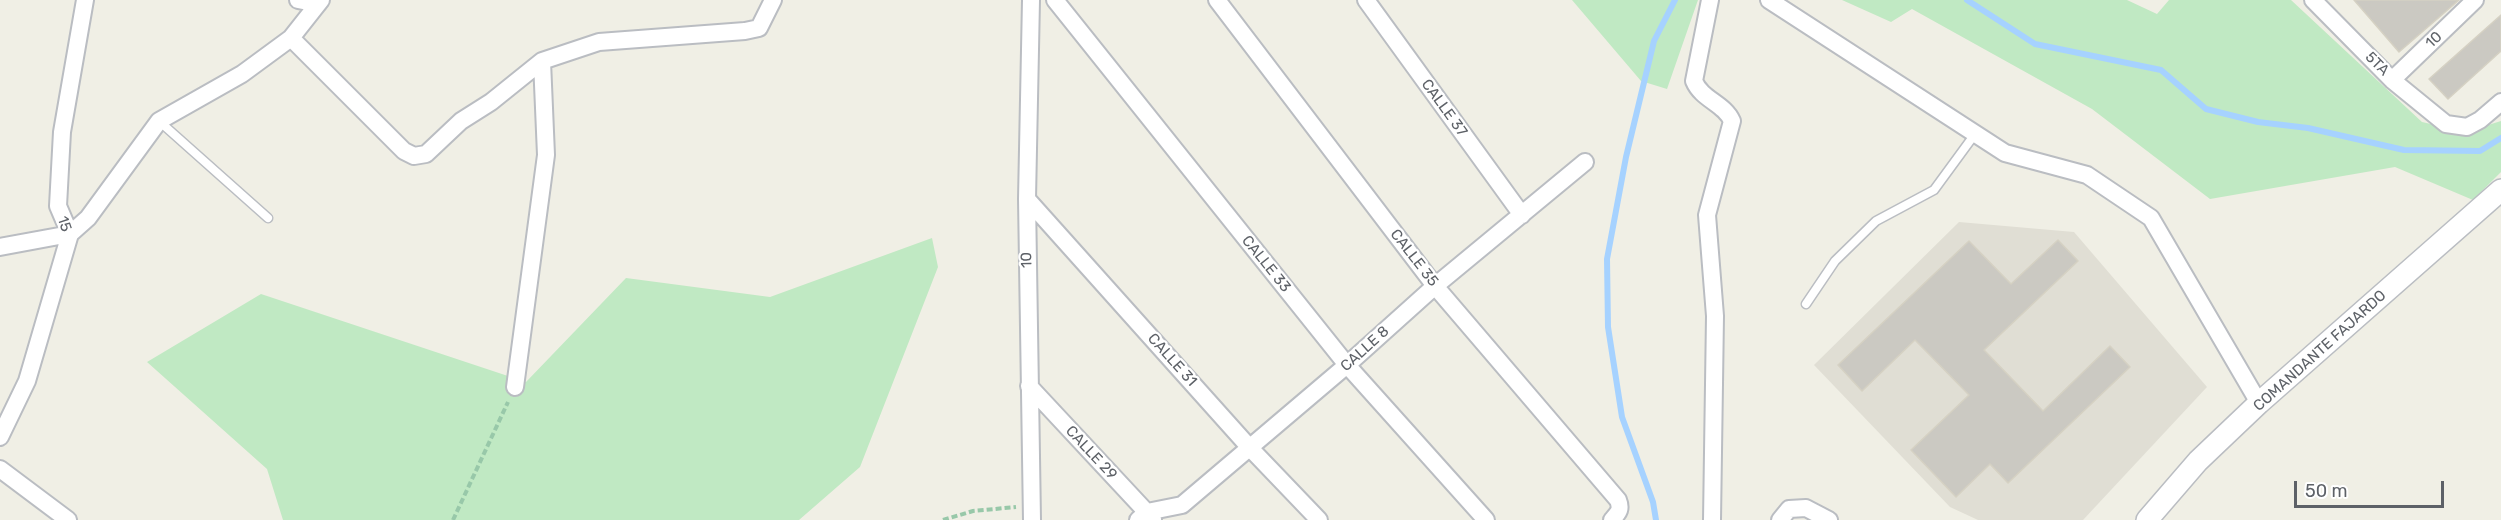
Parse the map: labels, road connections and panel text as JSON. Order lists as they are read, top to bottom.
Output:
{
  "streets": {
    "street": [
      "10",
      "5TA",
      "CALLE 37",
      "15",
      "CALLE 35",
      "CALLE 33",
      "CALLE 8",
      "COMANDANTE FAJARDO",
      "CALLE 31",
      "CALLE 29"
    ]
  },
  "crossings": [
    ["10", "5TA"],
    ["10", "CALLE 31"],
    ["10", "CALLE 29"],
    ["CALLE 37", "CALLE 8"],
    ["CALLE 35", "CALLE 8"],
    ["CALLE 33", "CALLE 8"],
    ["CALLE 8", "CALLE 31"],
    ["CALLE 8", "CALLE 29"]
  ],
  "scale_bar": "50 m"
}
